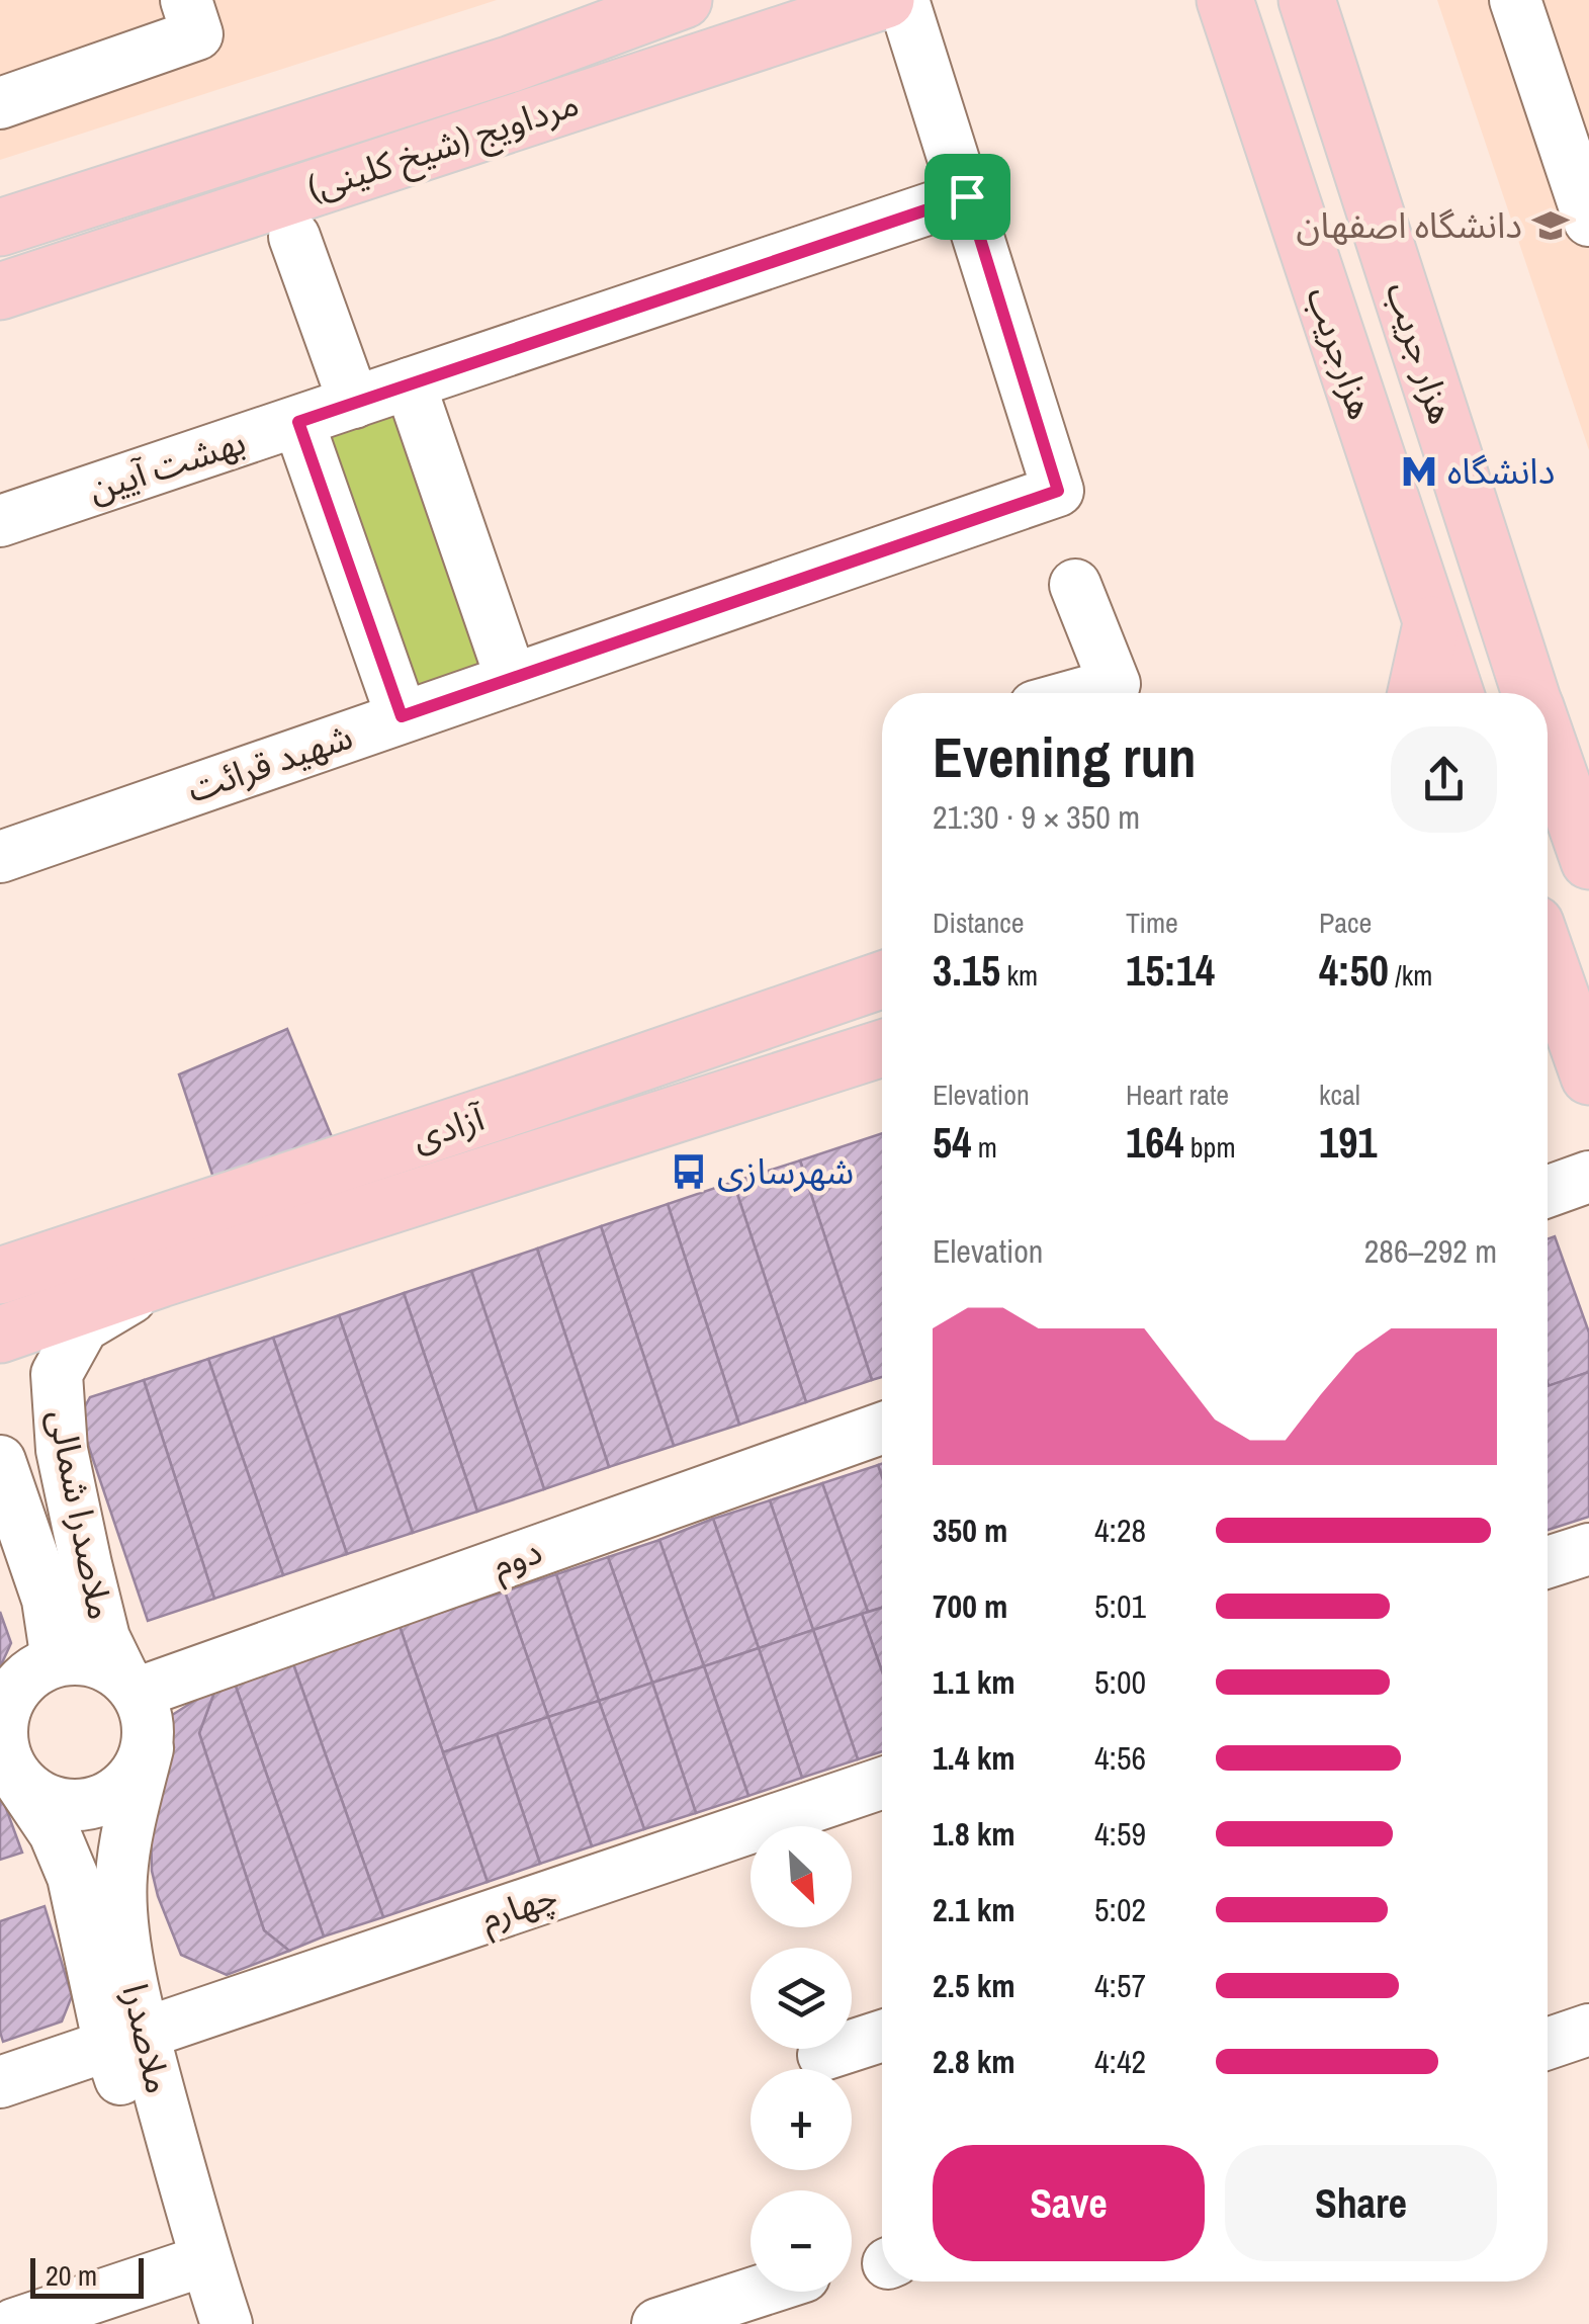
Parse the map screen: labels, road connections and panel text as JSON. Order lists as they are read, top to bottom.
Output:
{
  "streets": {
    "main road": [
      "مرداویج (شیخ کلینی)",
      "هزارجریب",
      "هزار جریب",
      "آزادی"
    ],
    "street": [
      "بهشت آیین",
      "شهید قرائت",
      "ملاصدرا شمالی",
      "دوم",
      "چهارم",
      "ملاصدرا"
    ]
  },
  "crossings": [
    ["بهشت آیین", "شهید قرائت"],
    ["آزادی", "ملاصدرا شمالی"],
    ["ملاصدرا شمالی", "دوم"],
    ["ملاصدرا شمالی", "ملاصدرا"],
    ["دوم", "ملاصدرا"],
    ["چهارم", "ملاصدرا"]
  ],
  "places": {
    "school or university": ["دانشگاه اصفهان"],
    "metro station": ["دانشگاه"],
    "bus stop": ["شهرسازی"]
  },
  "scale_bar": "20 m",
  "north": "bottom right",
  "page": {
    "heading": ["Evening run", "21:30 · 9 × 350 m"],
    "stats": [
      ["Distance", "3.15 km"],
      ["Time", "15:14"],
      ["Pace", "4:50 /km"],
      ["Elevation", "54 m"],
      ["Heart rate", "164 bpm"],
      ["kcal", "191"]
    ],
    "chart": ["Elevation", "286–292 m"],
    "list": [
      {
        "name": "350 m",
        "note": "4:28"
      },
      {
        "name": "700 m",
        "note": "5:01"
      },
      {
        "name": "1.1 km",
        "note": "5:00"
      },
      {
        "name": "1.4 km",
        "note": "4:56"
      },
      {
        "name": "1.8 km",
        "note": "4:59"
      },
      {
        "name": "2.1 km",
        "note": "5:02"
      },
      {
        "name": "2.5 km",
        "note": "4:57"
      },
      {
        "name": "2.8 km",
        "note": "4:42"
      }
    ],
    "map_buttons": ["+", "−"],
    "buttons": ["Save", "Share"],
    "scale": "20 m"
  }
}
